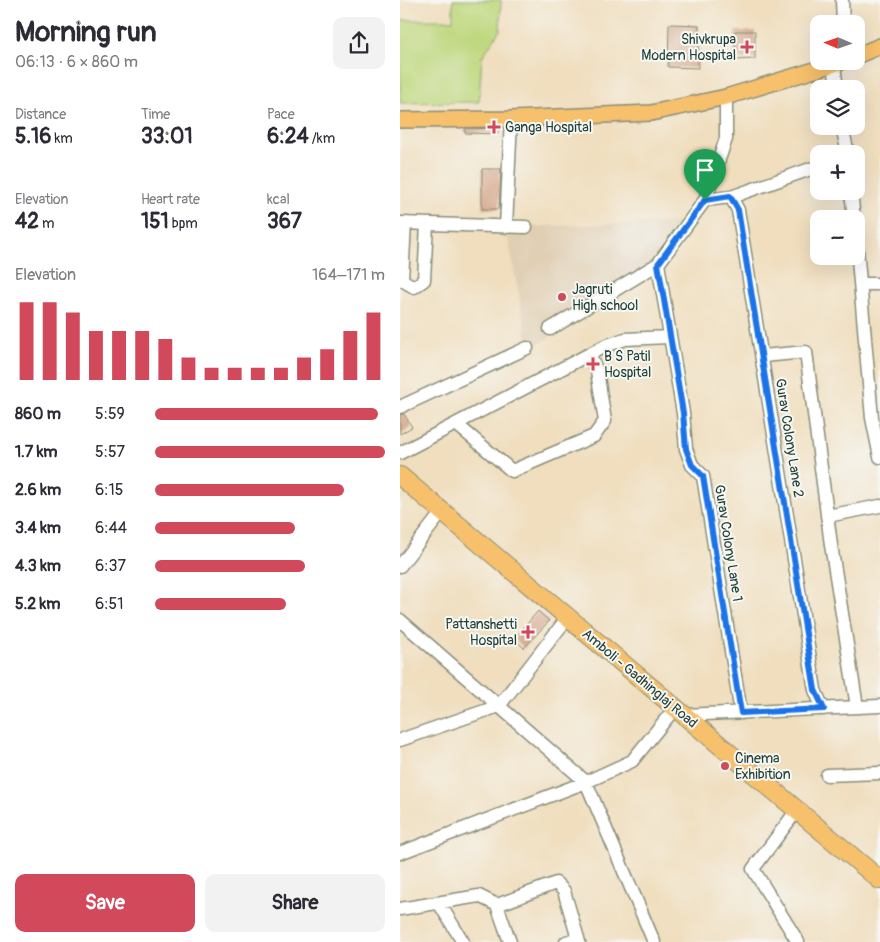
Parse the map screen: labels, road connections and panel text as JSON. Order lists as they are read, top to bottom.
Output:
{
  "streets": {
    "highway": ["Amboli - Gadhinglaj Road"],
    "street": ["Gurav Colony Lane 2", "Gurav Colony Lane 1"]
  },
  "places": {
    "health": [
      "Shivkrupa Modern Hospital",
      "Ganga Hospital",
      "B S Patil Hospital",
      "Pattanshetti Hospital"
    ],
    "other": ["Jagruti High school", "Cinema Exhibition"]
  },
  "north": "left",
  "page": {
    "heading": ["Morning run", "06:13 · 6 × 860 m"],
    "map_buttons": ["+", "−"],
    "stats": [
      ["Distance", "5.16 km"],
      ["Time", "33:01"],
      ["Pace", "6:24 /km"],
      ["Elevation", "42 m"],
      ["Heart rate", "151 bpm"],
      ["kcal", "367"]
    ],
    "chart": ["Elevation", "164–171 m"],
    "list": [
      {
        "name": "860 m",
        "note": "5:59"
      },
      {
        "name": "1.7 km",
        "note": "5:57"
      },
      {
        "name": "2.6 km",
        "note": "6:15"
      },
      {
        "name": "3.4 km",
        "note": "6:44"
      },
      {
        "name": "4.3 km",
        "note": "6:37"
      },
      {
        "name": "5.2 km",
        "note": "6:51"
      }
    ],
    "buttons": ["Save", "Share"]
  }
}
